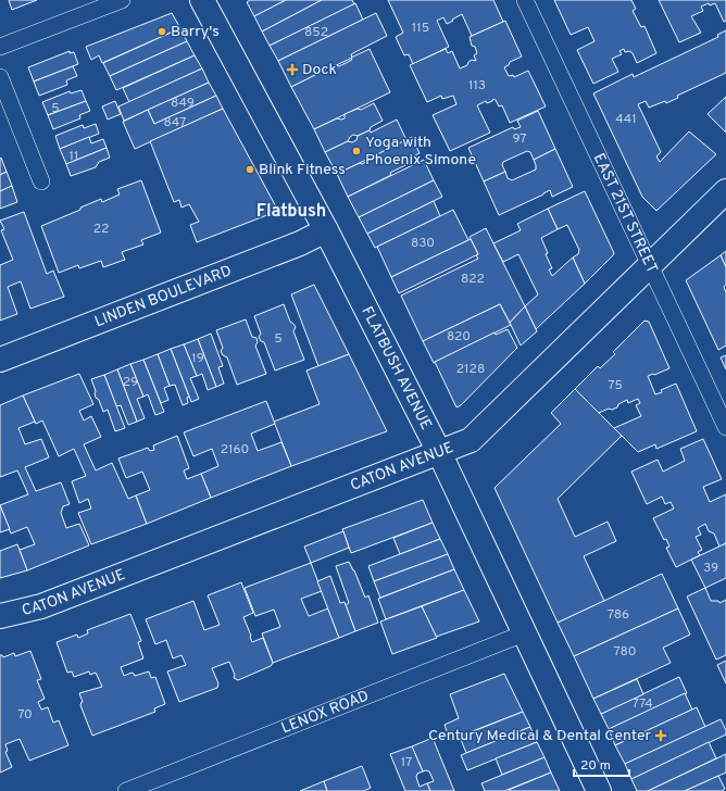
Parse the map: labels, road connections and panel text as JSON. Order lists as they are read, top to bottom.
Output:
{
  "streets": {
    "main road": ["LINDEN BOULEVARD", "FLATBUSH AVENUE", "CATON AVENUE"],
    "street": ["EAST 21ST STREET", "LENOX ROAD"]
  },
  "crossings": [
    ["EAST 21ST STREET", "CATON AVENUE"],
    ["LINDEN BOULEVARD", "FLATBUSH AVENUE"],
    ["FLATBUSH AVENUE", "CATON AVENUE"],
    ["FLATBUSH AVENUE", "LENOX ROAD"]
  ],
  "districts": ["Flatbush"],
  "places": {
    "other": ["Barry's", "Yoga with Phoenix Simone", "Blink Fitness"],
    "health": ["Dock", "Century Medical & Dental Center"]
  },
  "house_numbers": [
    "115",
    "852",
    "113",
    "849",
    "5",
    "441",
    "847",
    "97",
    "11",
    "22",
    "830",
    "822",
    "820",
    "5",
    "19",
    "2128",
    "29",
    "75",
    "2160",
    "39",
    "786",
    "780",
    "774",
    "70",
    "17"
  ],
  "scale_bar": "20 m"
}
